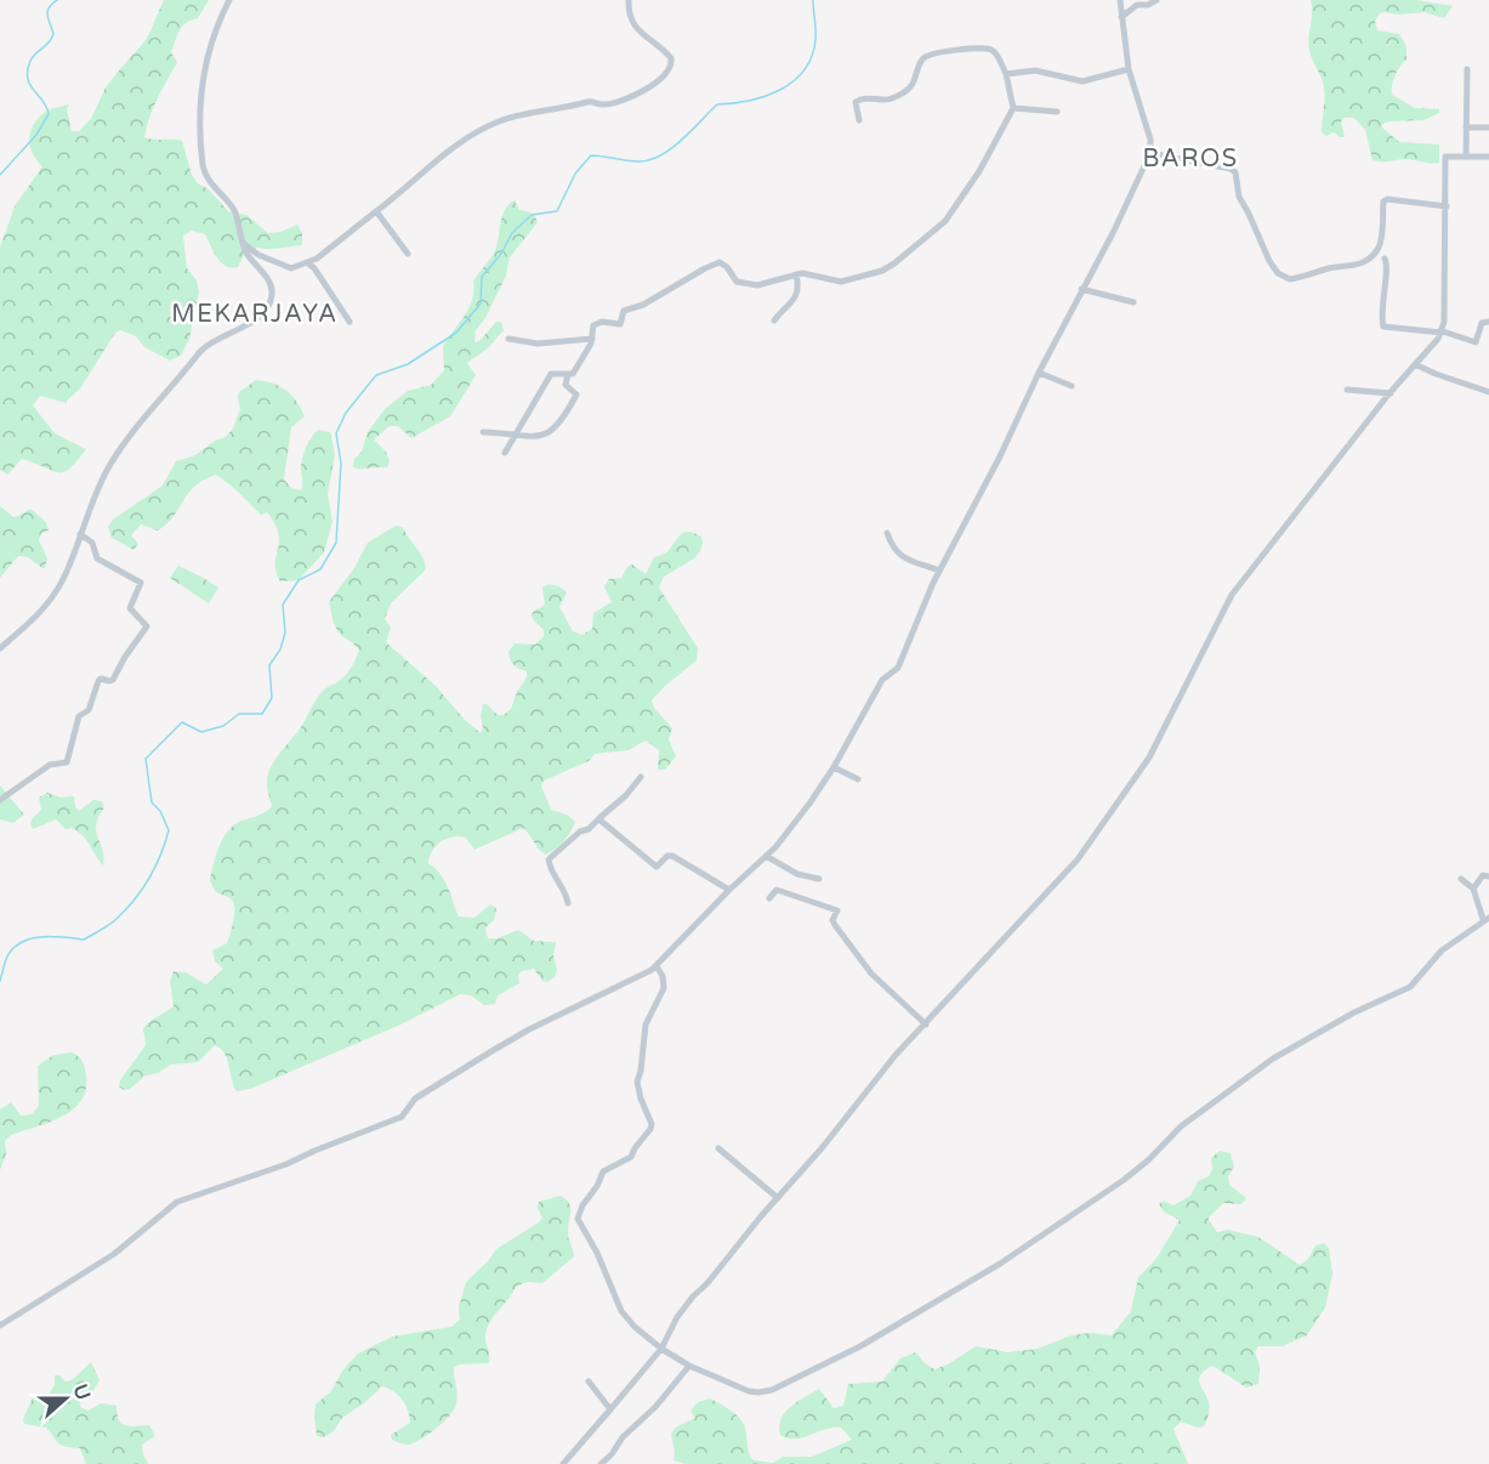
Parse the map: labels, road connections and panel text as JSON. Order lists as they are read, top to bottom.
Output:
{
  "districts": ["BAROS", "MEKARJAYA"],
  "north": "right"
}
